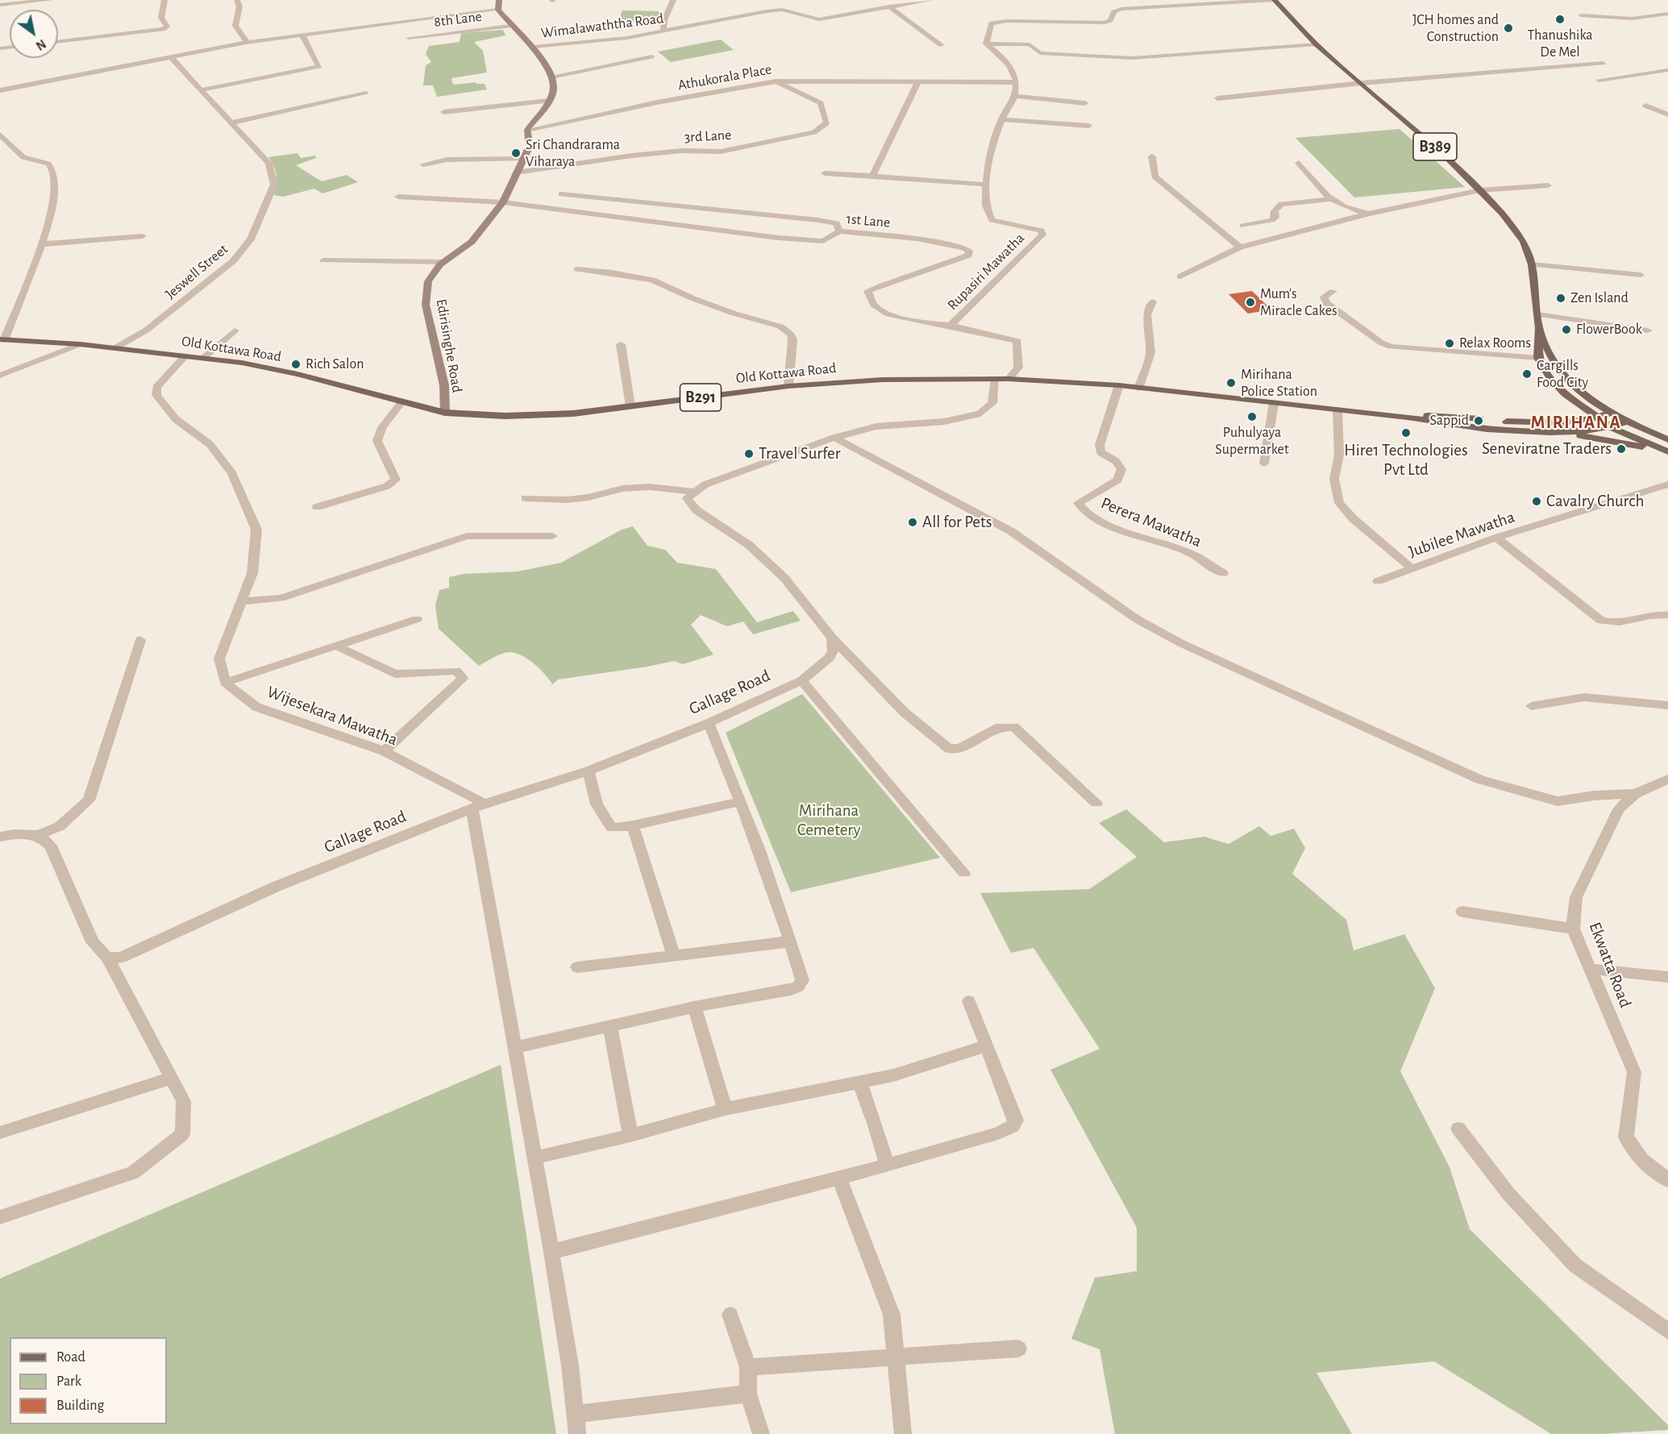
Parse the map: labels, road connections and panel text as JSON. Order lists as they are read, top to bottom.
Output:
{
  "streets": {
    "main road": [
      "B389",
      "Edirisinghe Road",
      "Old Kottawa Road",
      "B291"
    ],
    "street": [
      "8th Lane",
      "Wimalawaththa Road",
      "Athukorala Place",
      "3rd Lane",
      "1st Lane",
      "Jeswell Street",
      "Rupasiri Mawatha",
      "Perera Mawatha",
      "Jubilee Mawatha",
      "Gallage Road",
      "Wijesekara Mawatha",
      "Ekwatta Road"
    ]
  },
  "crossings": [
    ["Athukorala Place", "3rd Lane"],
    ["Athukorala Place", "Edirisinghe Road"],
    ["3rd Lane", "Edirisinghe Road"],
    ["B389", "Old Kottawa Road"],
    ["1st Lane", "Rupasiri Mawatha"],
    ["1st Lane", "Edirisinghe Road"],
    ["Jeswell Street", "Old Kottawa Road"],
    ["Rupasiri Mawatha", "Old Kottawa Road"],
    ["Edirisinghe Road", "Old Kottawa Road"],
    ["Old Kottawa Road", "B291"],
    ["Old Kottawa Road", "Perera Mawatha"],
    ["Gallage Road", "Wijesekara Mawatha"]
  ],
  "districts": ["MIRIHANA"],
  "parks": ["Mirihana Cemetery"],
  "places": [
    "Thanushika De Mel",
    "JCH homes and Construction",
    "Sri Chandrarama Viharaya",
    "Zen Island",
    "Mum's Miracle Cakes",
    "FlowerBook",
    "Relax Rooms",
    "Rich Salon",
    "Cargills Food City",
    "Mirihana Police Station",
    "Puhulyaya Supermarket",
    "Sappid",
    "Hire1 Technologies Pvt Ltd",
    "Seneviratne Traders",
    "Travel Surfer",
    "Cavalry Church",
    "All for Pets"
  ],
  "legend": ["Road", "Park", "Building"],
  "north": "bottom right"
}
